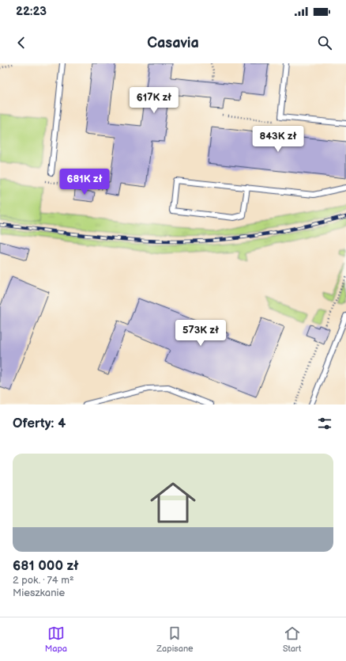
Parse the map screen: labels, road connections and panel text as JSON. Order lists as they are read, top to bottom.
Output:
{
  "page": {
    "status": "22:23",
    "header": "Casavia",
    "price": [
      "617K zł",
      "843K zł",
      "681K zł",
      "573K zł"
    ],
    "heading": "Oferty: 4",
    "list": [
      {
        "name": "681 000 zł",
        "note": "2 pok. · 74 m² · Mieszkanie"
      }
    ],
    "tabs": ["Mapa", "Zapisane", "Start"]
  }
}
